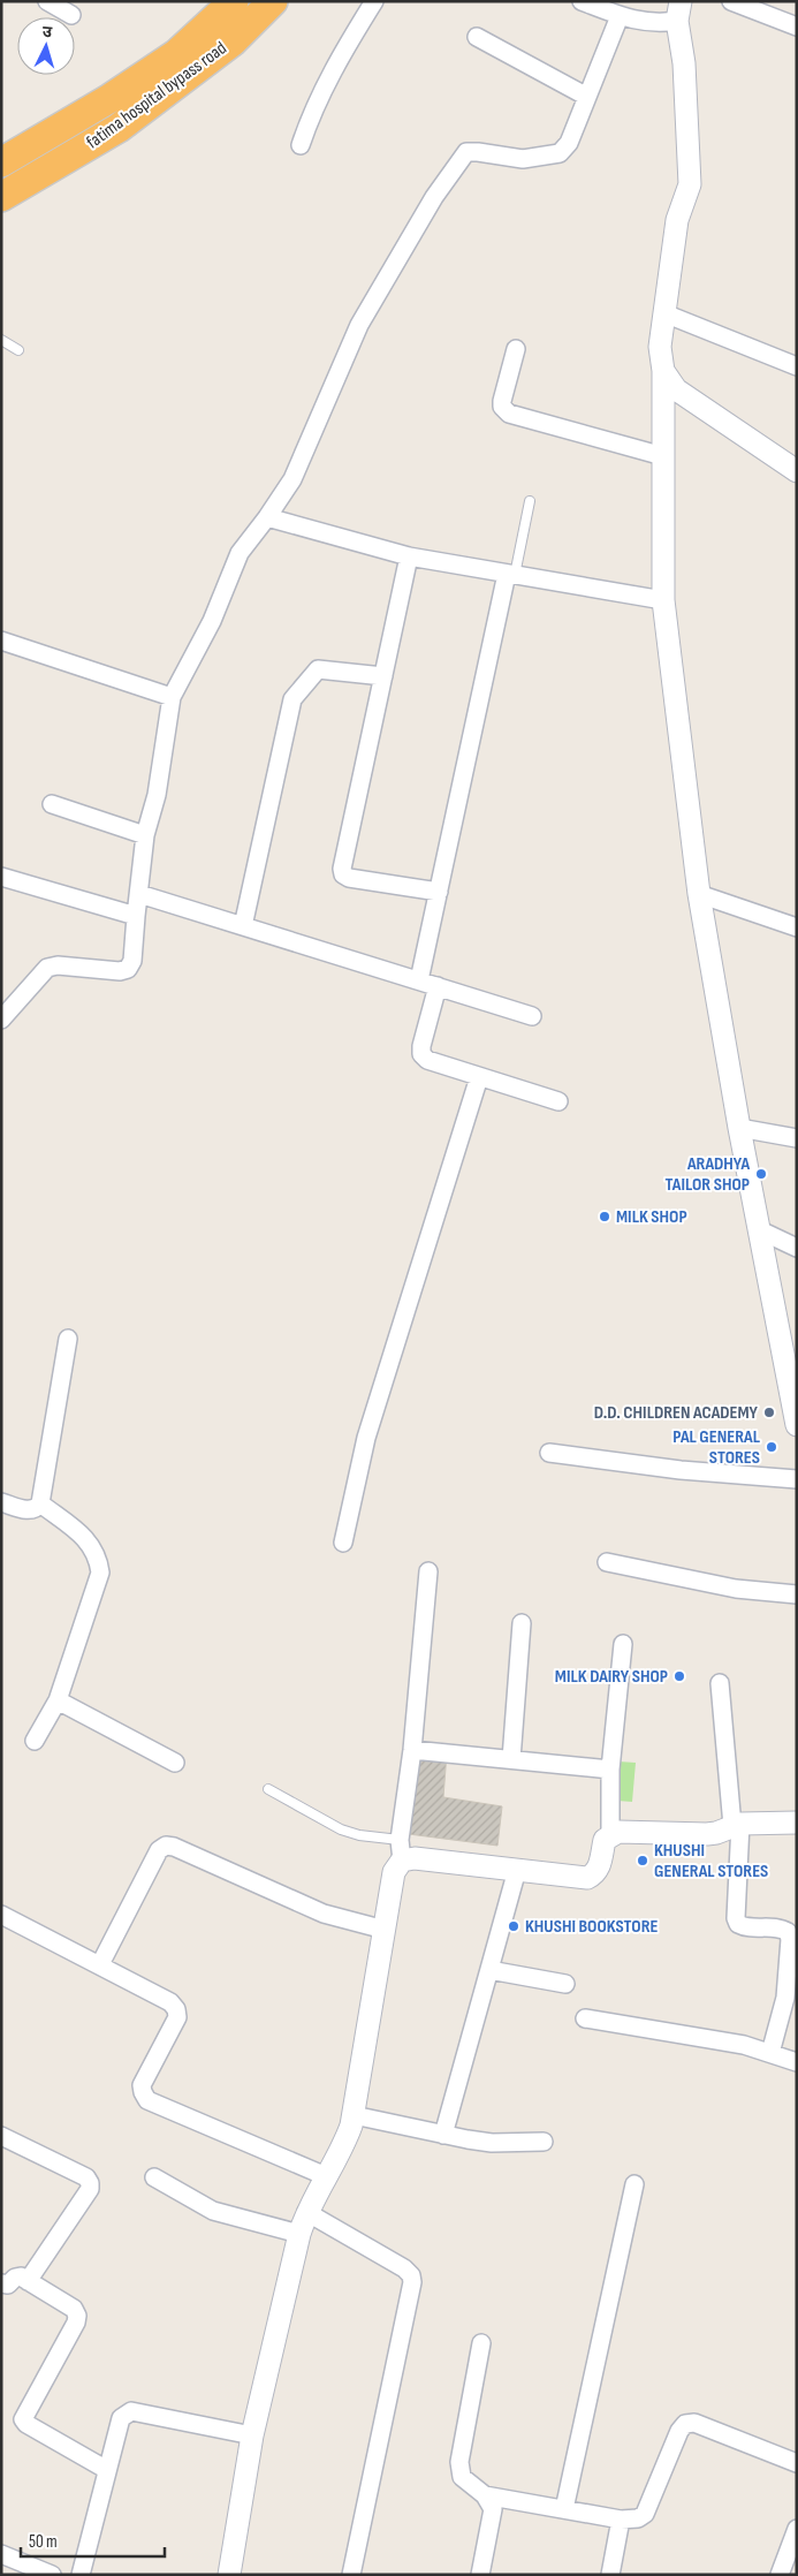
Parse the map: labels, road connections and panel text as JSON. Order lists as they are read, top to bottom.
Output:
{
  "streets": {
    "highway": ["fatima hospital bypass road"]
  },
  "places": [
    "ARADHYA TAILOR SHOP",
    "MILK SHOP",
    "D.D. CHILDREN ACADEMY",
    "PAL GENERAL STORES",
    "MILK DAIRY SHOP",
    "KHUSHI GENERAL STORES",
    "KHUSHI BOOKSTORE"
  ],
  "scale_bar": "50 m",
  "north": "top"
}
